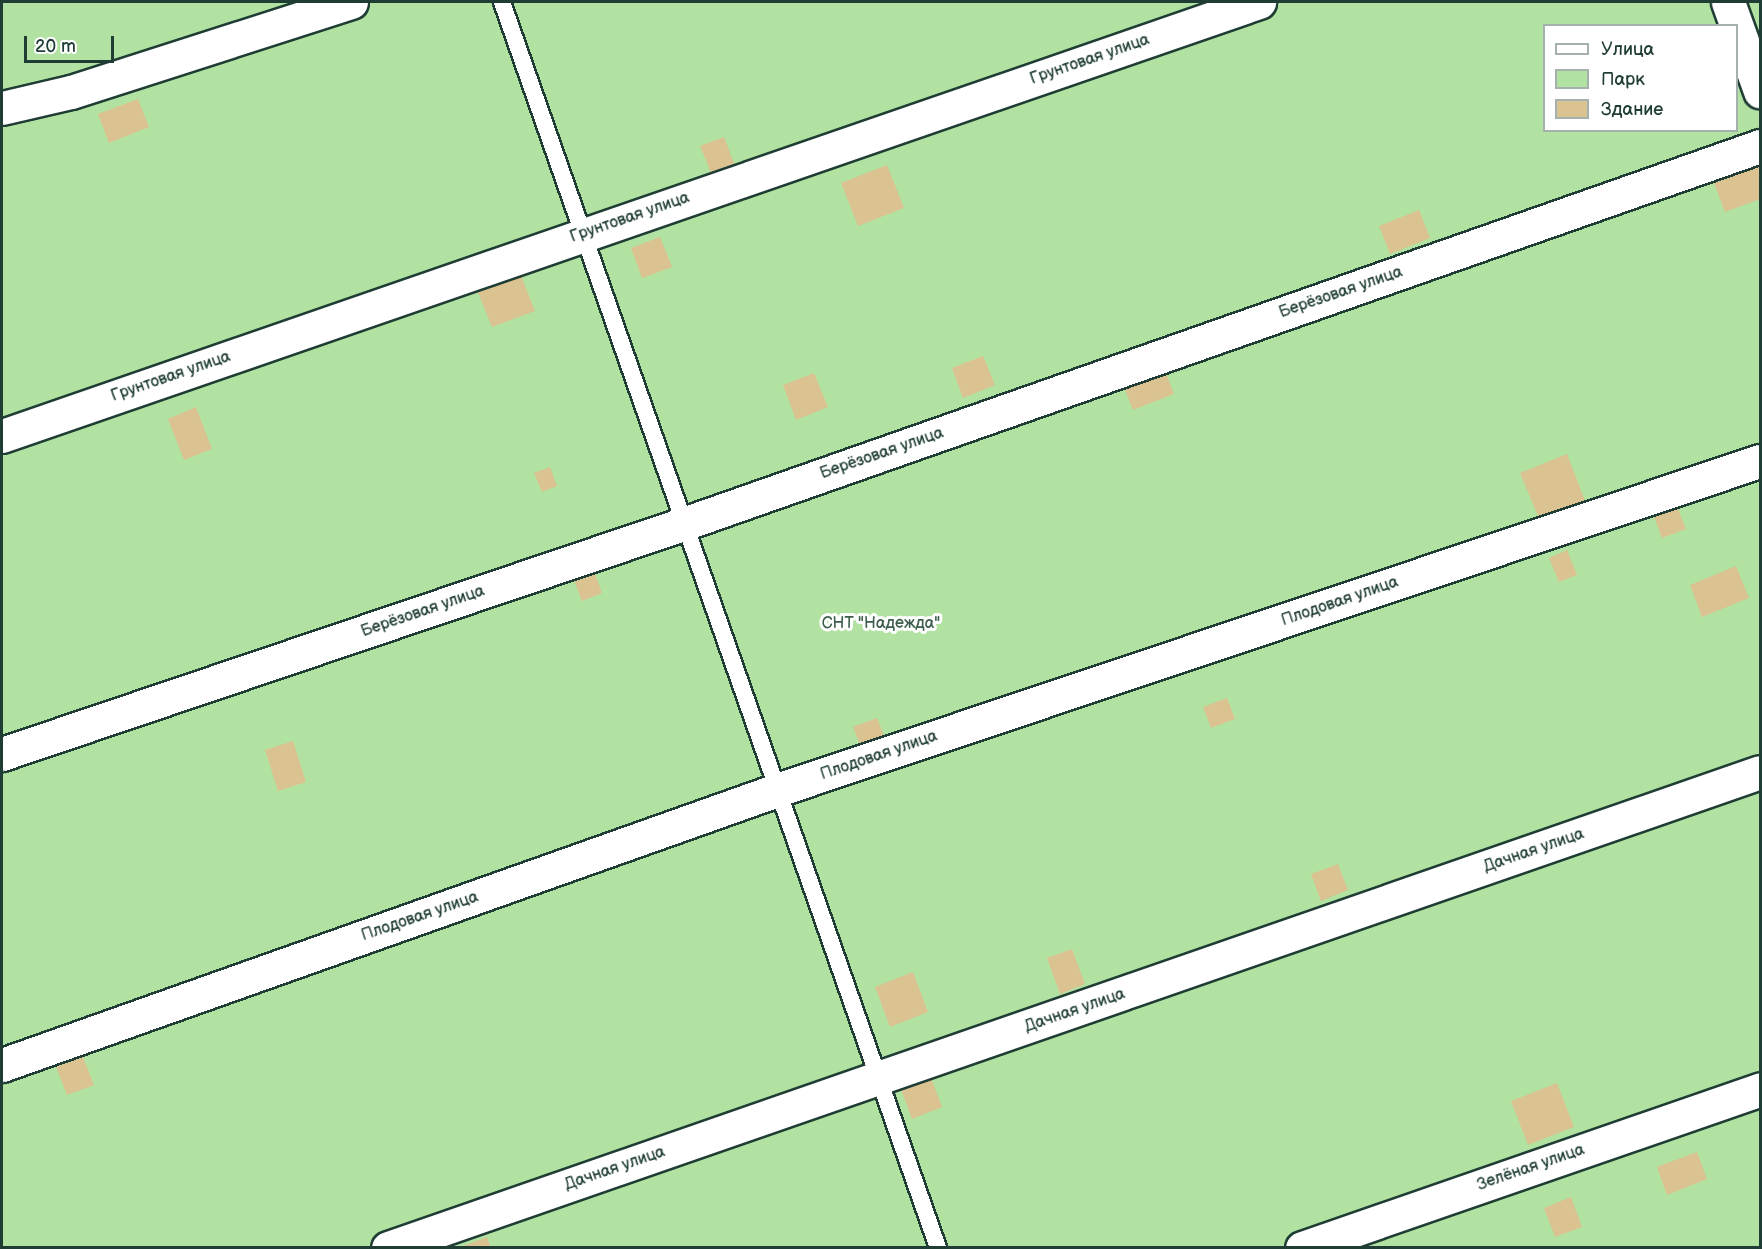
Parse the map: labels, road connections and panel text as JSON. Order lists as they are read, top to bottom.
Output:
{
  "streets": {
    "street": [
      "Грунтовая улица",
      "Берёзовая улица",
      "Плодовая улица",
      "Дачная улица",
      "Зелёная улица"
    ]
  },
  "parks": ["СНТ \"Надежда\""],
  "legend": ["Улица", "Парк", "Здание"],
  "scale_bar": "20 m"
}
